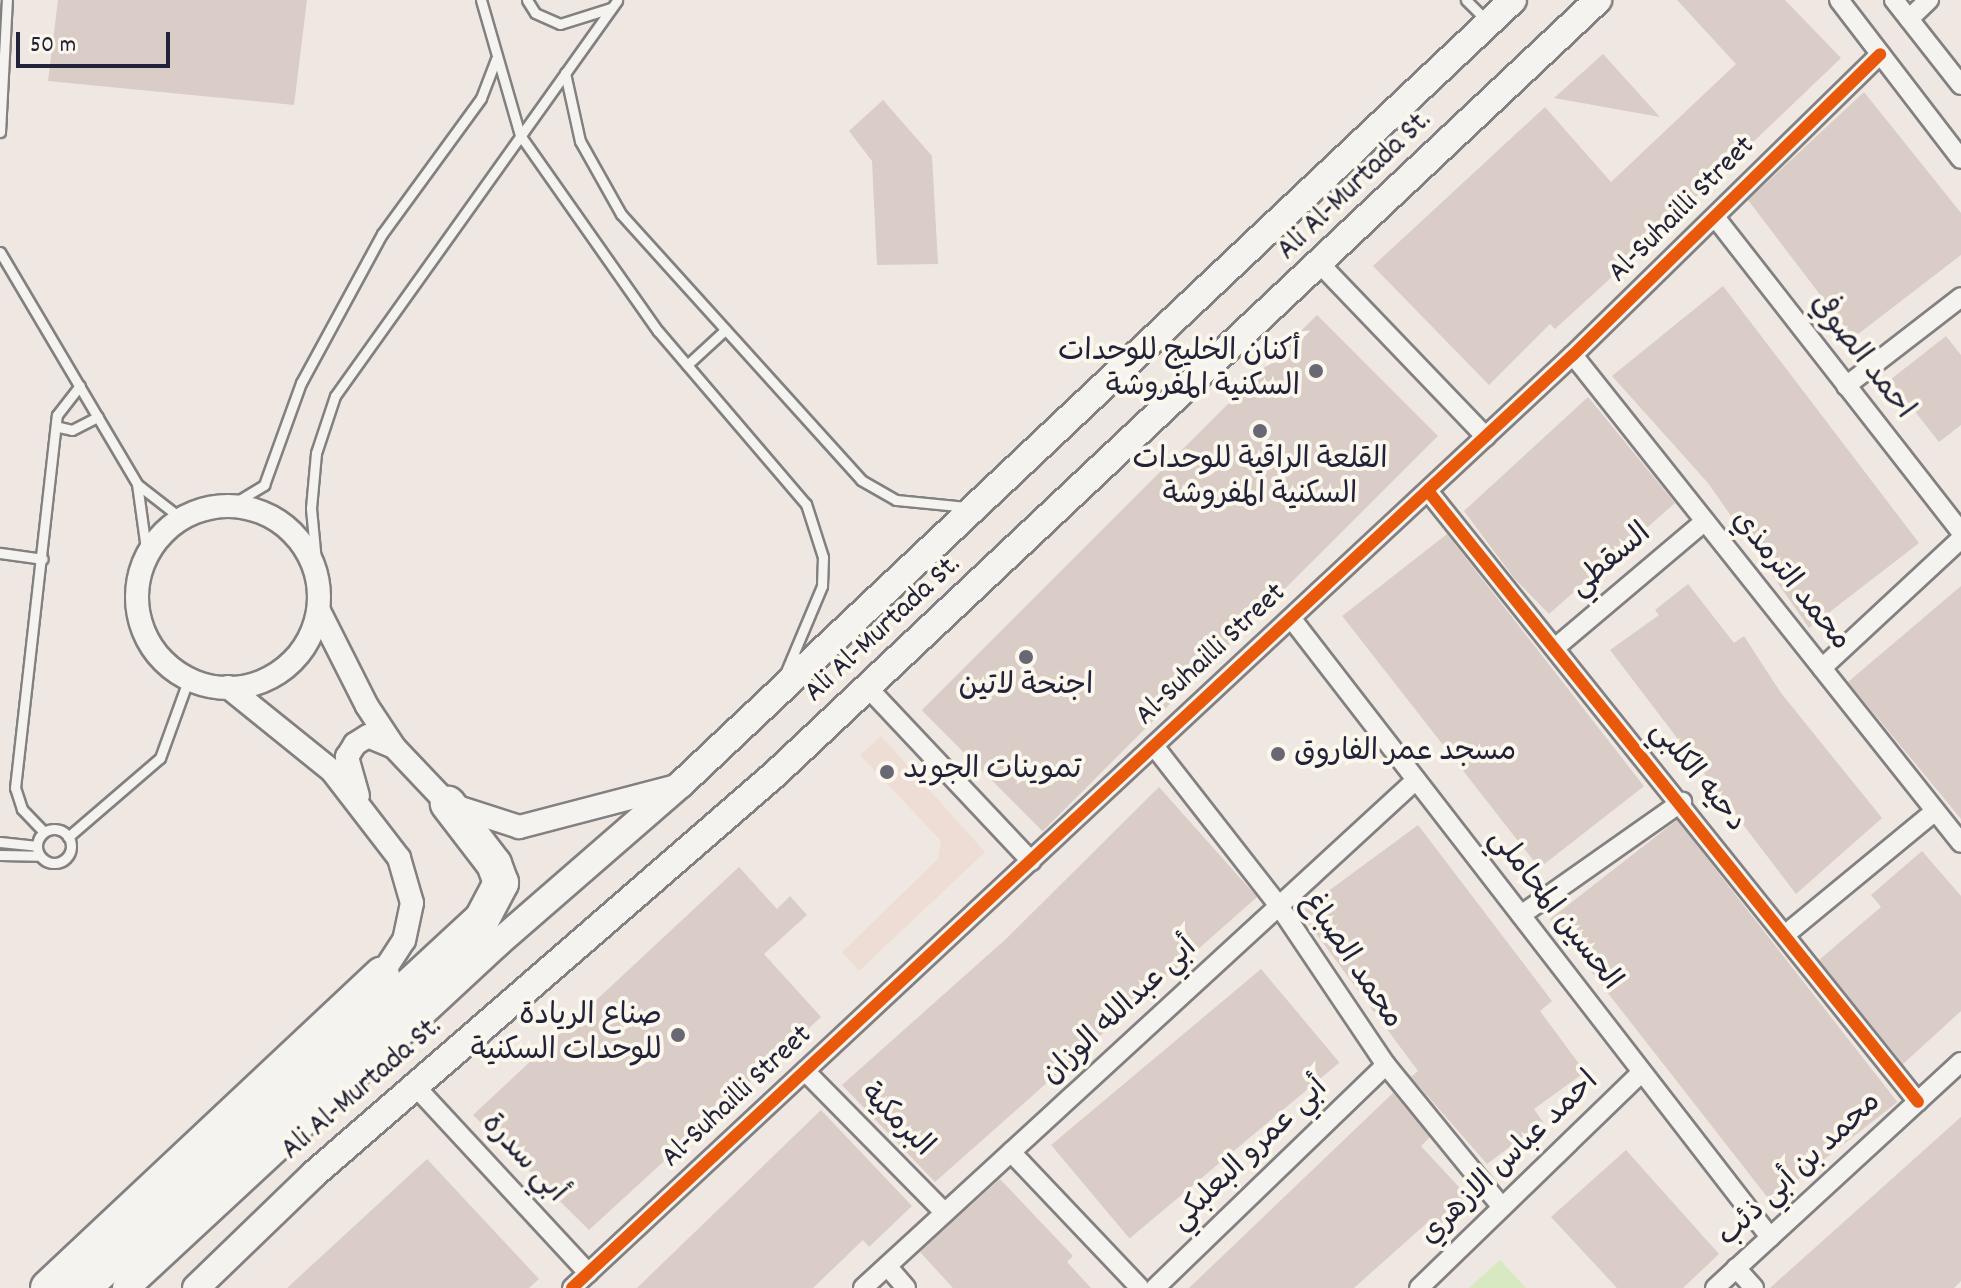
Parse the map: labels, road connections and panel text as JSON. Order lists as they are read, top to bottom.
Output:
{
  "streets": {
    "main road": ["Ali Al-Murtada St."],
    "street": [
      "Al-Suhailli Street",
      "احمد الصوفي",
      "السقطي",
      "محمد الترمذي",
      "دحيه الكلبي",
      "الحسين المحاملي",
      "محمد الصباغ",
      "أبي عبدالله الوزان",
      "البرمكية",
      "أبي عمرو البعلبكي",
      "أبي سدرة",
      "احمد عباس الازهري",
      "محمد بن أبي ذئب"
    ]
  },
  "crossings": [
    ["Ali Al-Murtada St.", "أبي سدرة"],
    ["Al-Suhailli Street", "احمد الصوفي"],
    ["Al-Suhailli Street", "محمد الترمذي"],
    ["Al-Suhailli Street", "دحيه الكلبي"],
    ["Al-Suhailli Street", "الحسين المحاملي"],
    ["Al-Suhailli Street", "محمد الصباغ"],
    ["Al-Suhailli Street", "البرمكية"],
    ["Al-Suhailli Street", "أبي سدرة"],
    ["السقطي", "محمد الترمذي"],
    ["السقطي", "دحيه الكلبي"],
    ["دحيه الكلبي", "محمد بن أبي ذئب"],
    ["الحسين المحاملي", "أبي عبدالله الوزان"],
    ["الحسين المحاملي", "احمد عباس الازهري"],
    ["الحسين المحاملي", "محمد بن أبي ذئب"],
    ["محمد الصباغ", "أبي عبدالله الوزان"],
    ["محمد الصباغ", "أبي عمرو البعلبكي"],
    ["محمد الصباغ", "احمد عباس الازهري"],
    ["أبي عبدالله الوزان", "البرمكية"]
  ],
  "places": [
    "أكنان الخليج للوحدات السكنية المفروشة",
    "القلعة الراقية للوحدات السكنية المفروشة",
    "اجنحة لاتين",
    "مسجد عمر الفاروق",
    "تموينات الجويد",
    "صناع الريادة للوحدات السكنية"
  ],
  "scale_bar": "50 m"
}
